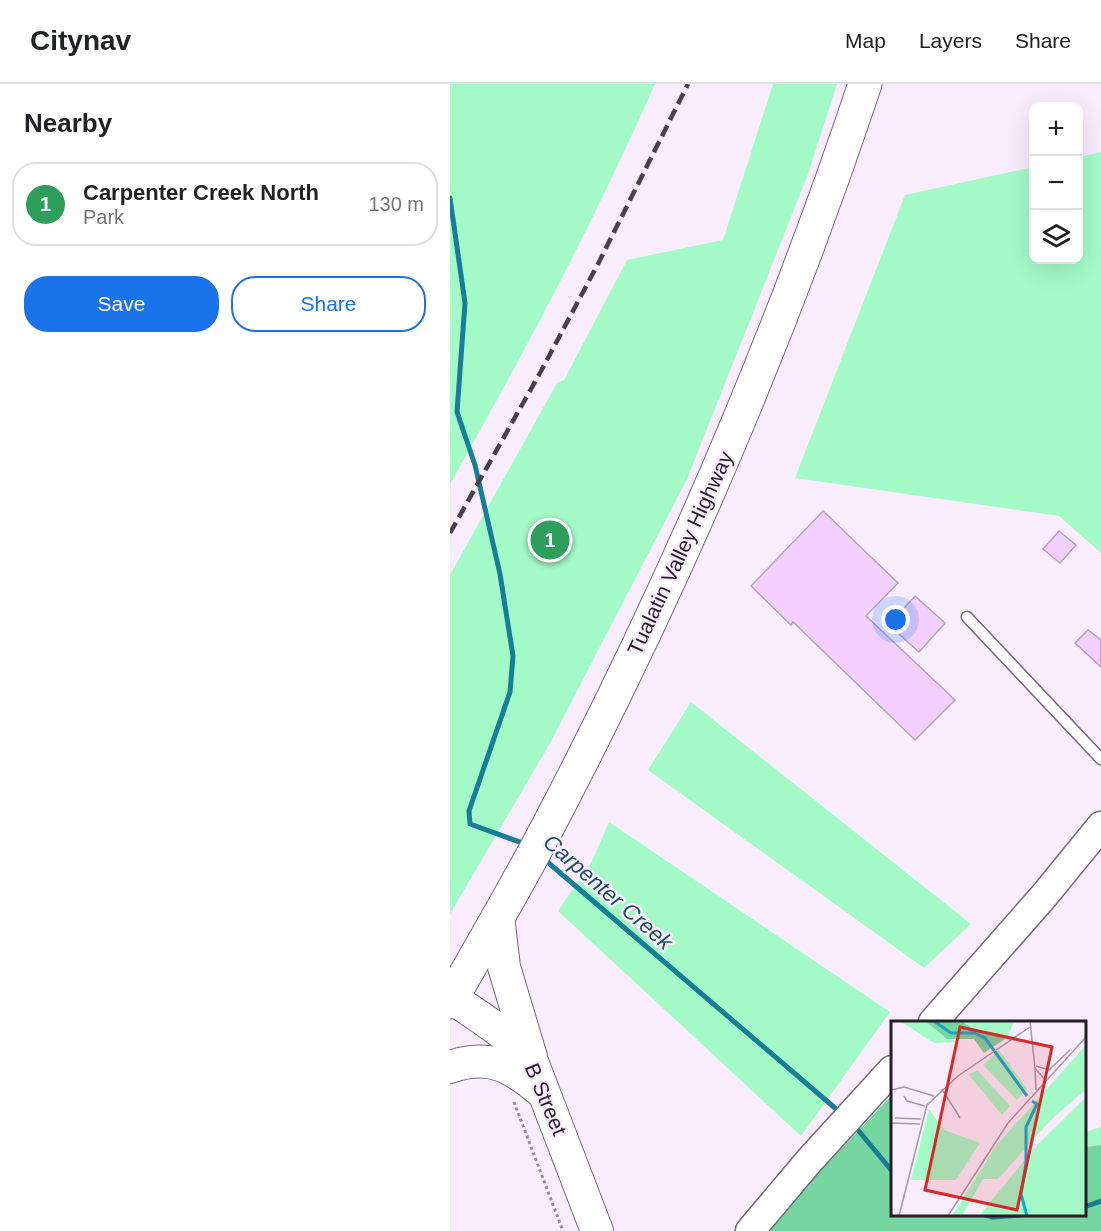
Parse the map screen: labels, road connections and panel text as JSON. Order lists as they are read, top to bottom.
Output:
{
  "streets": {
    "highway": ["Tualatin Valley Highway"],
    "main road": ["B Street"]
  },
  "crossings": [
    ["Tualatin Valley Highway", "B Street"]
  ],
  "water": ["Carpenter Creek"],
  "page": {
    "header": "Citynav",
    "nav": ["Map", "Layers", "Share"],
    "heading": "Nearby",
    "map_buttons": ["+", "−"],
    "list": [
      {
        "mark": "1",
        "name": "Carpenter Creek North",
        "note": "Park",
        "value": "130 m"
      }
    ],
    "buttons": ["Save", "Share"],
    "pins": "1"
  }
}
